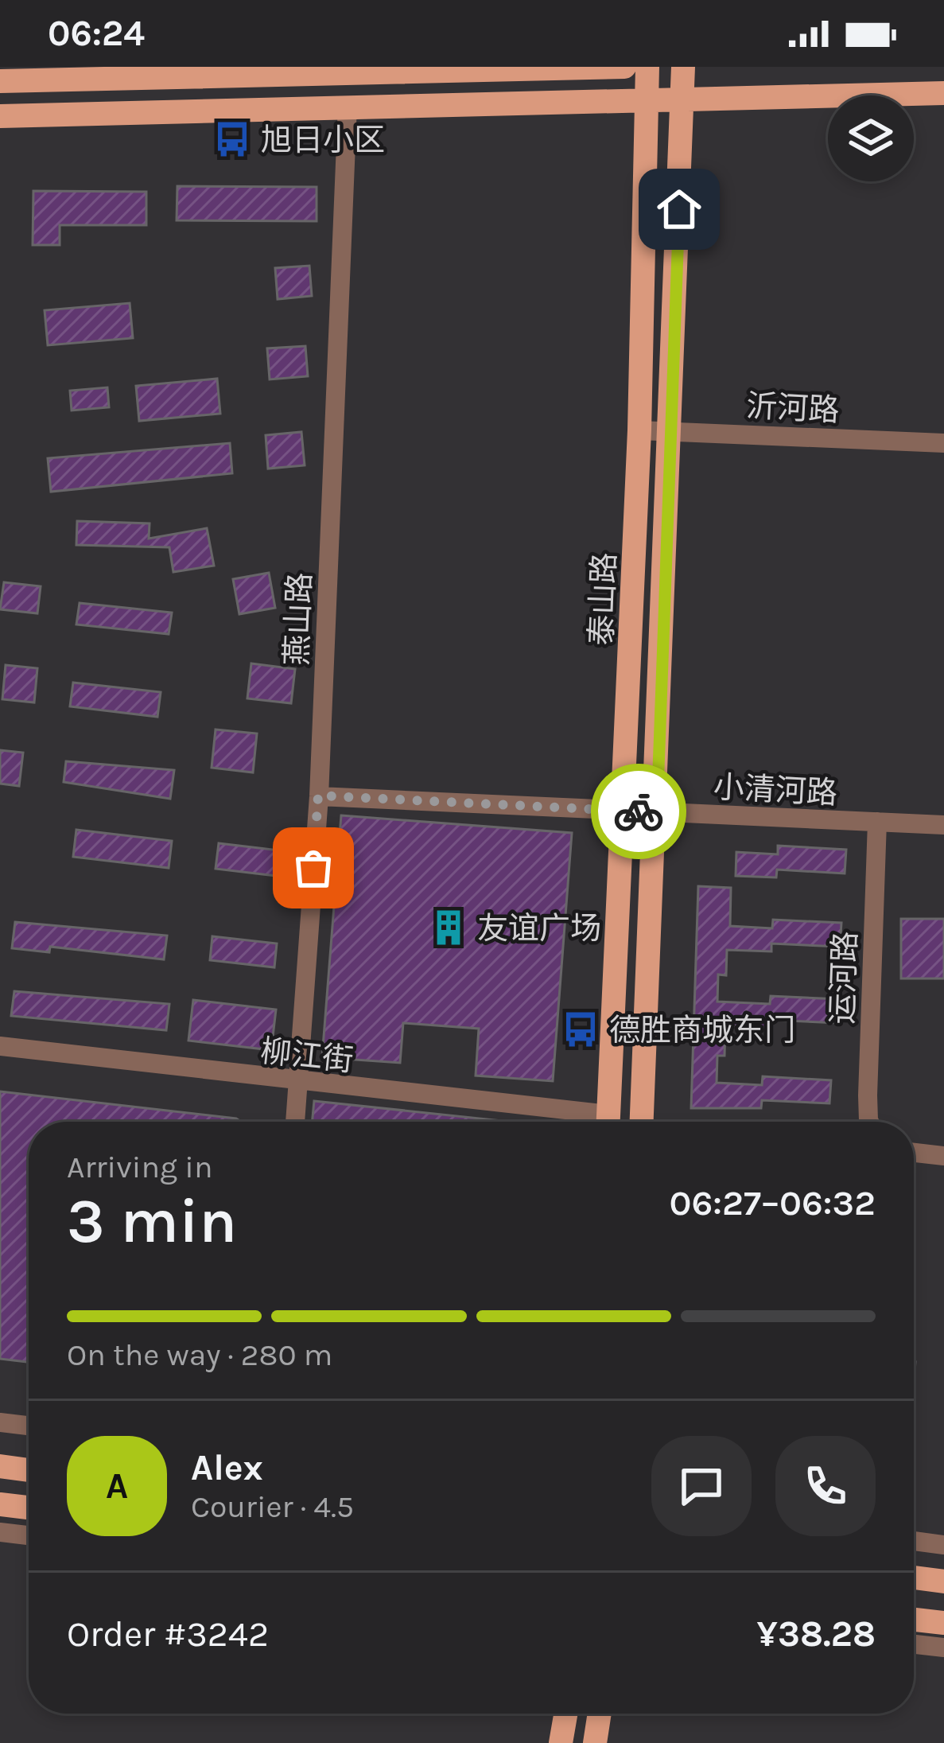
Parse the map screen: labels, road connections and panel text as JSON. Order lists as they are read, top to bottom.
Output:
{
  "streets": {
    "main road": ["泰山路"],
    "street": [
      "沂河路",
      "燕山路",
      "小清河路",
      "运河路",
      "柳江街"
    ]
  },
  "crossings": [
    ["沂河路", "泰山路"],
    ["泰山路", "小清河路"],
    ["燕山路", "小清河路"],
    ["燕山路", "柳江街"],
    ["小清河路", "运河路"]
  ],
  "places": {
    "bus stop": ["旭日小区", "德胜商城东门"],
    "building": ["友谊广场"]
  },
  "page": {
    "status": "06:24",
    "heading": ["3 min", "Arriving in", "06:27–06:32"],
    "panel": [
      "Alex",
      "Courier · 4.5",
      "Order #3242",
      "¥38.28"
    ],
    "bar": "On the way · 280 m",
    "round": "A"
  }
}
